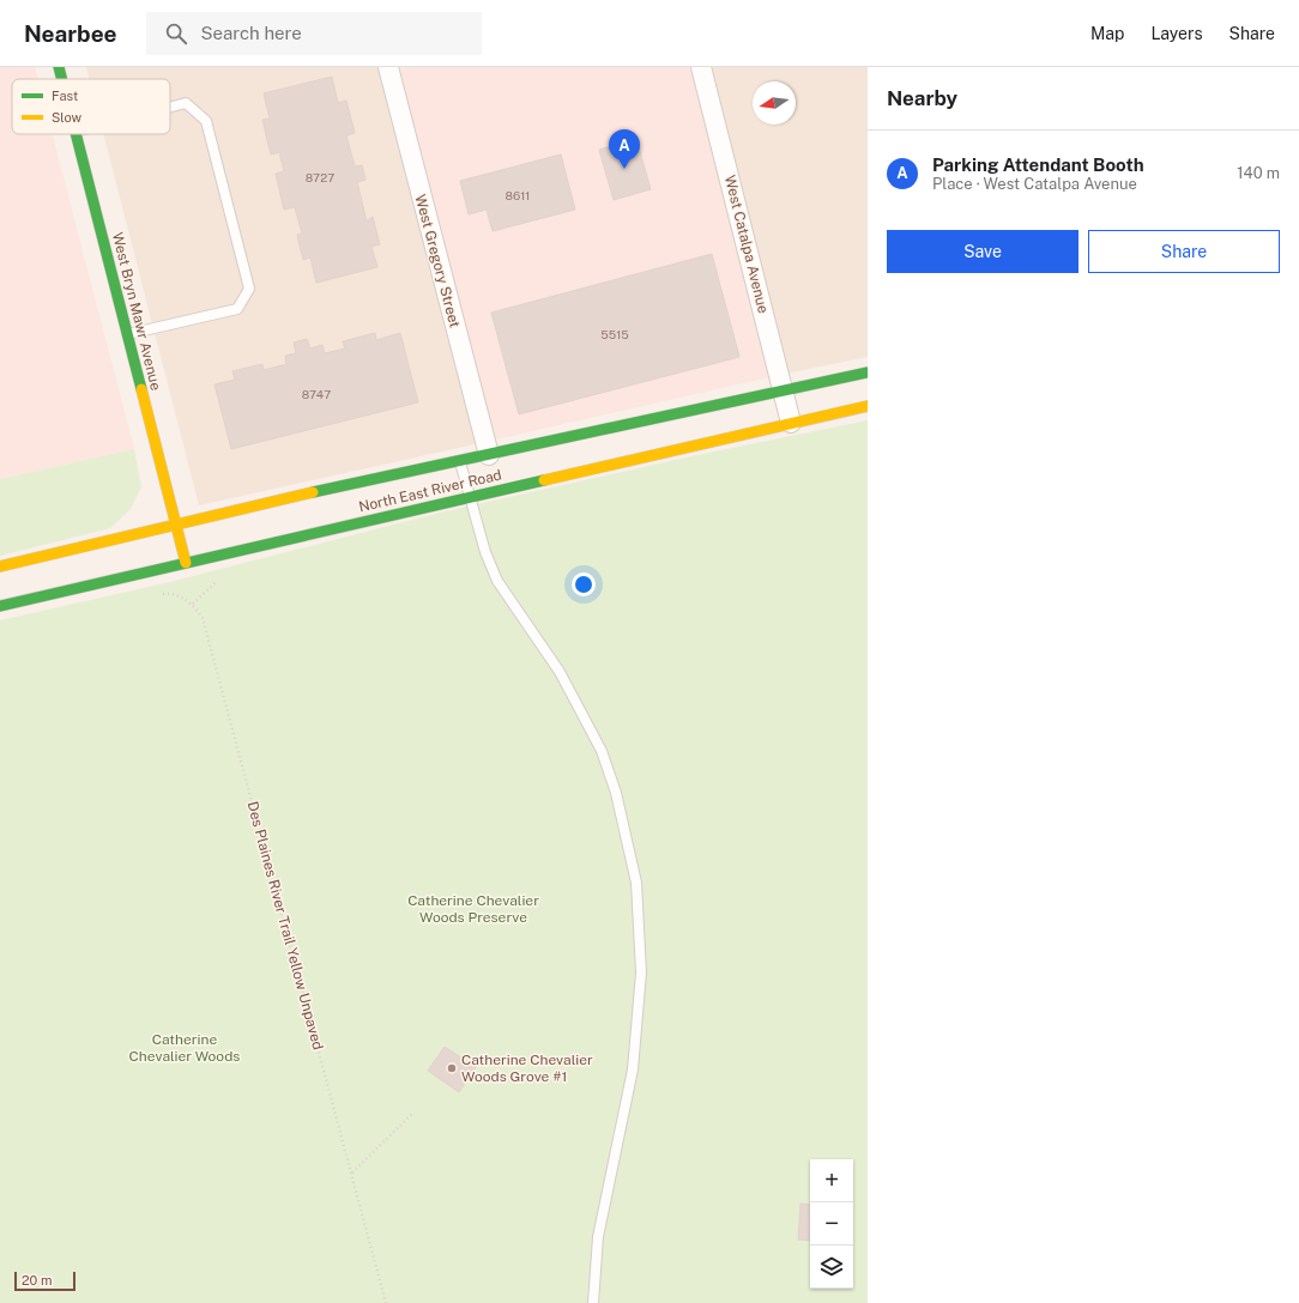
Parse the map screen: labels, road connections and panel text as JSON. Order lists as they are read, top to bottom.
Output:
{
  "streets": {
    "main road": ["West Bryn Mawr Avenue", "North East River Road"],
    "street": ["West Catalpa Avenue", "West Gregory Street"],
    "path": ["Des Plaines River Trail Yellow Unpaved"]
  },
  "crossings": [
    ["West Catalpa Avenue", "North East River Road"],
    ["West Gregory Street", "North East River Road"],
    ["West Bryn Mawr Avenue", "North East River Road"]
  ],
  "parks": ["Catherine Chevalier Woods Preserve", "Catherine Chevalier Woods"],
  "places": ["Catherine Chevalier Woods Grove #1"],
  "house_numbers": [
    "8727",
    "8611",
    "5515",
    "8747"
  ],
  "legend": ["Fast", "Slow"],
  "scale_bar": "20 m",
  "north": "left",
  "page": {
    "header": "Nearbee",
    "search": "Search here",
    "nav": ["Map", "Layers", "Share"],
    "heading": "Nearby",
    "pins": "A",
    "list": [
      {
        "mark": "A",
        "name": "Parking Attendant Booth",
        "note": "Place · West Catalpa Avenue",
        "value": "140 m"
      }
    ],
    "buttons": ["Save", "Share"],
    "map_buttons": ["+", "−"],
    "scale": "20 m"
  }
}
